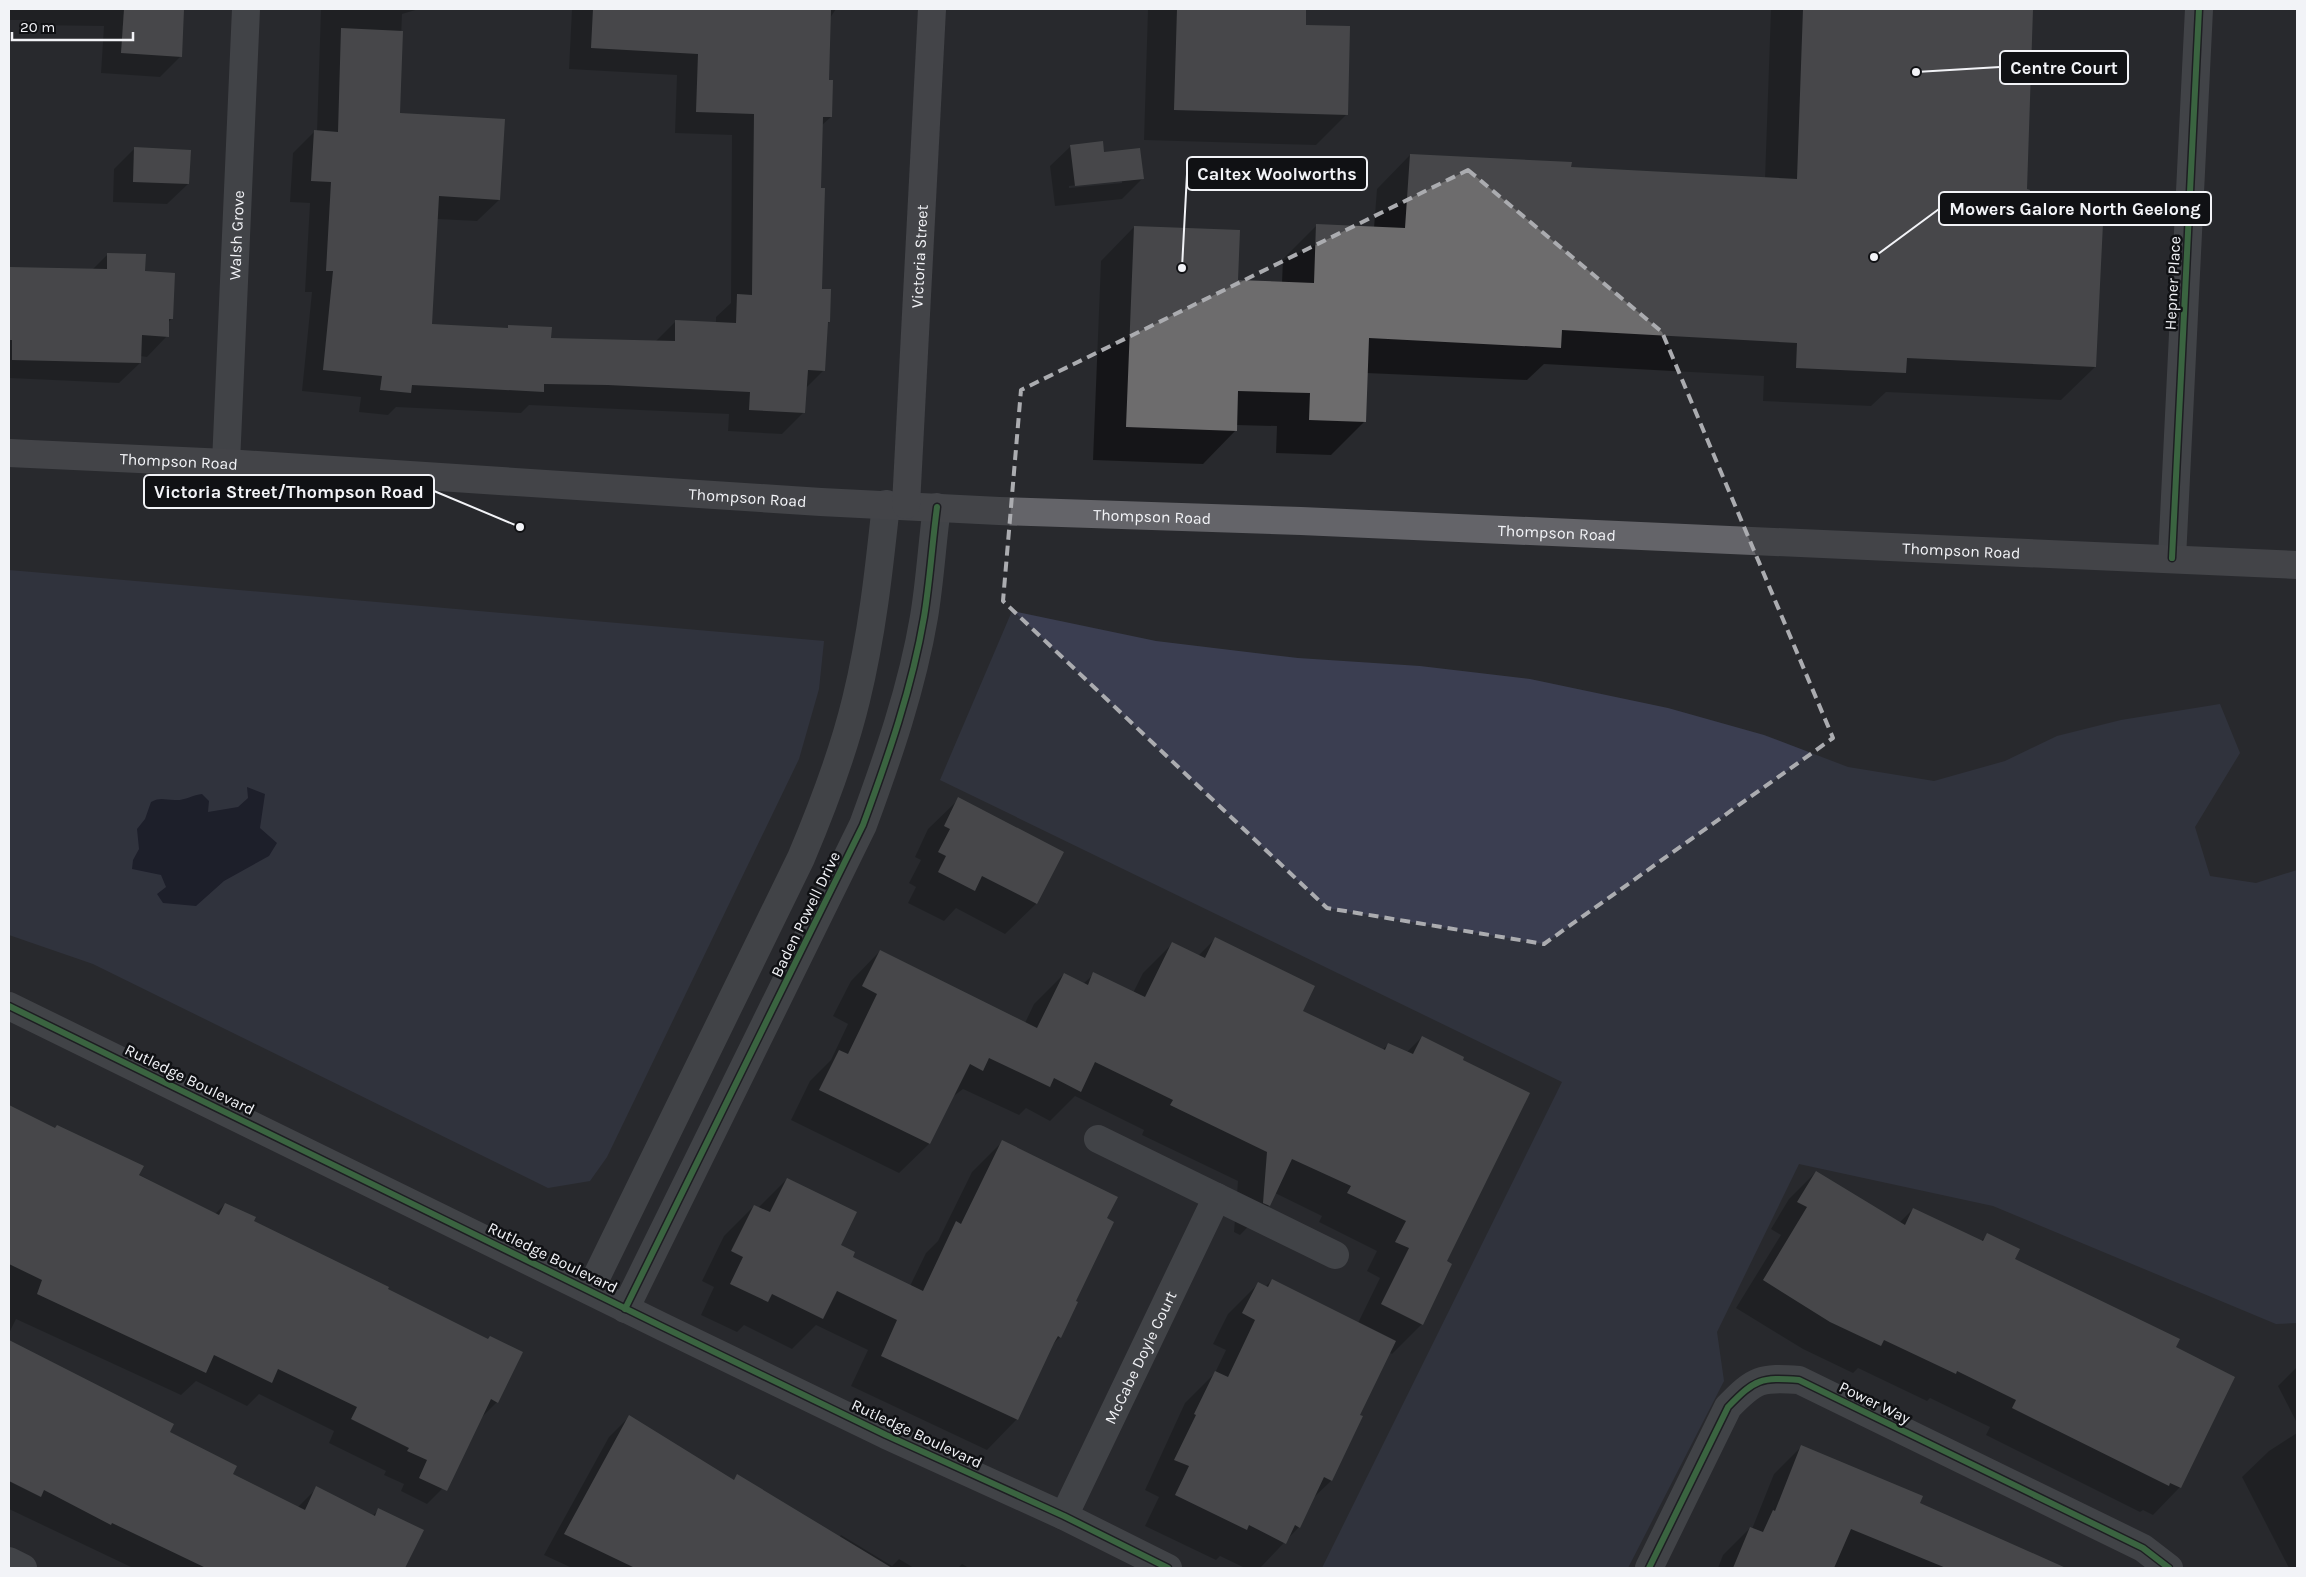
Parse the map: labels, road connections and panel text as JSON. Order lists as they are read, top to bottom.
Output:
{
  "streets": {
    "main road": ["Victoria Street", "Thompson Road"],
    "street": [
      "Walsh Grove",
      "Hepner Place",
      "Baden Powell Drive",
      "Rutledge Boulevard",
      "McCabe Doyle Court",
      "Power Way"
    ]
  },
  "crossings": [
    ["Walsh Grove", "Thompson Road"],
    ["Victoria Street", "Thompson Road"],
    ["Victoria Street", "Baden Powell Drive"],
    ["Hepner Place", "Thompson Road"],
    ["Thompson Road", "Baden Powell Drive"],
    ["Baden Powell Drive", "Rutledge Boulevard"],
    ["Rutledge Boulevard", "McCabe Doyle Court"]
  ],
  "places": [
    "Centre Court",
    "Mowers Galore North Geelong",
    "Caltex Woolworths",
    "Victoria Street/Thompson Road"
  ],
  "scale_bar": "20 m"
}
